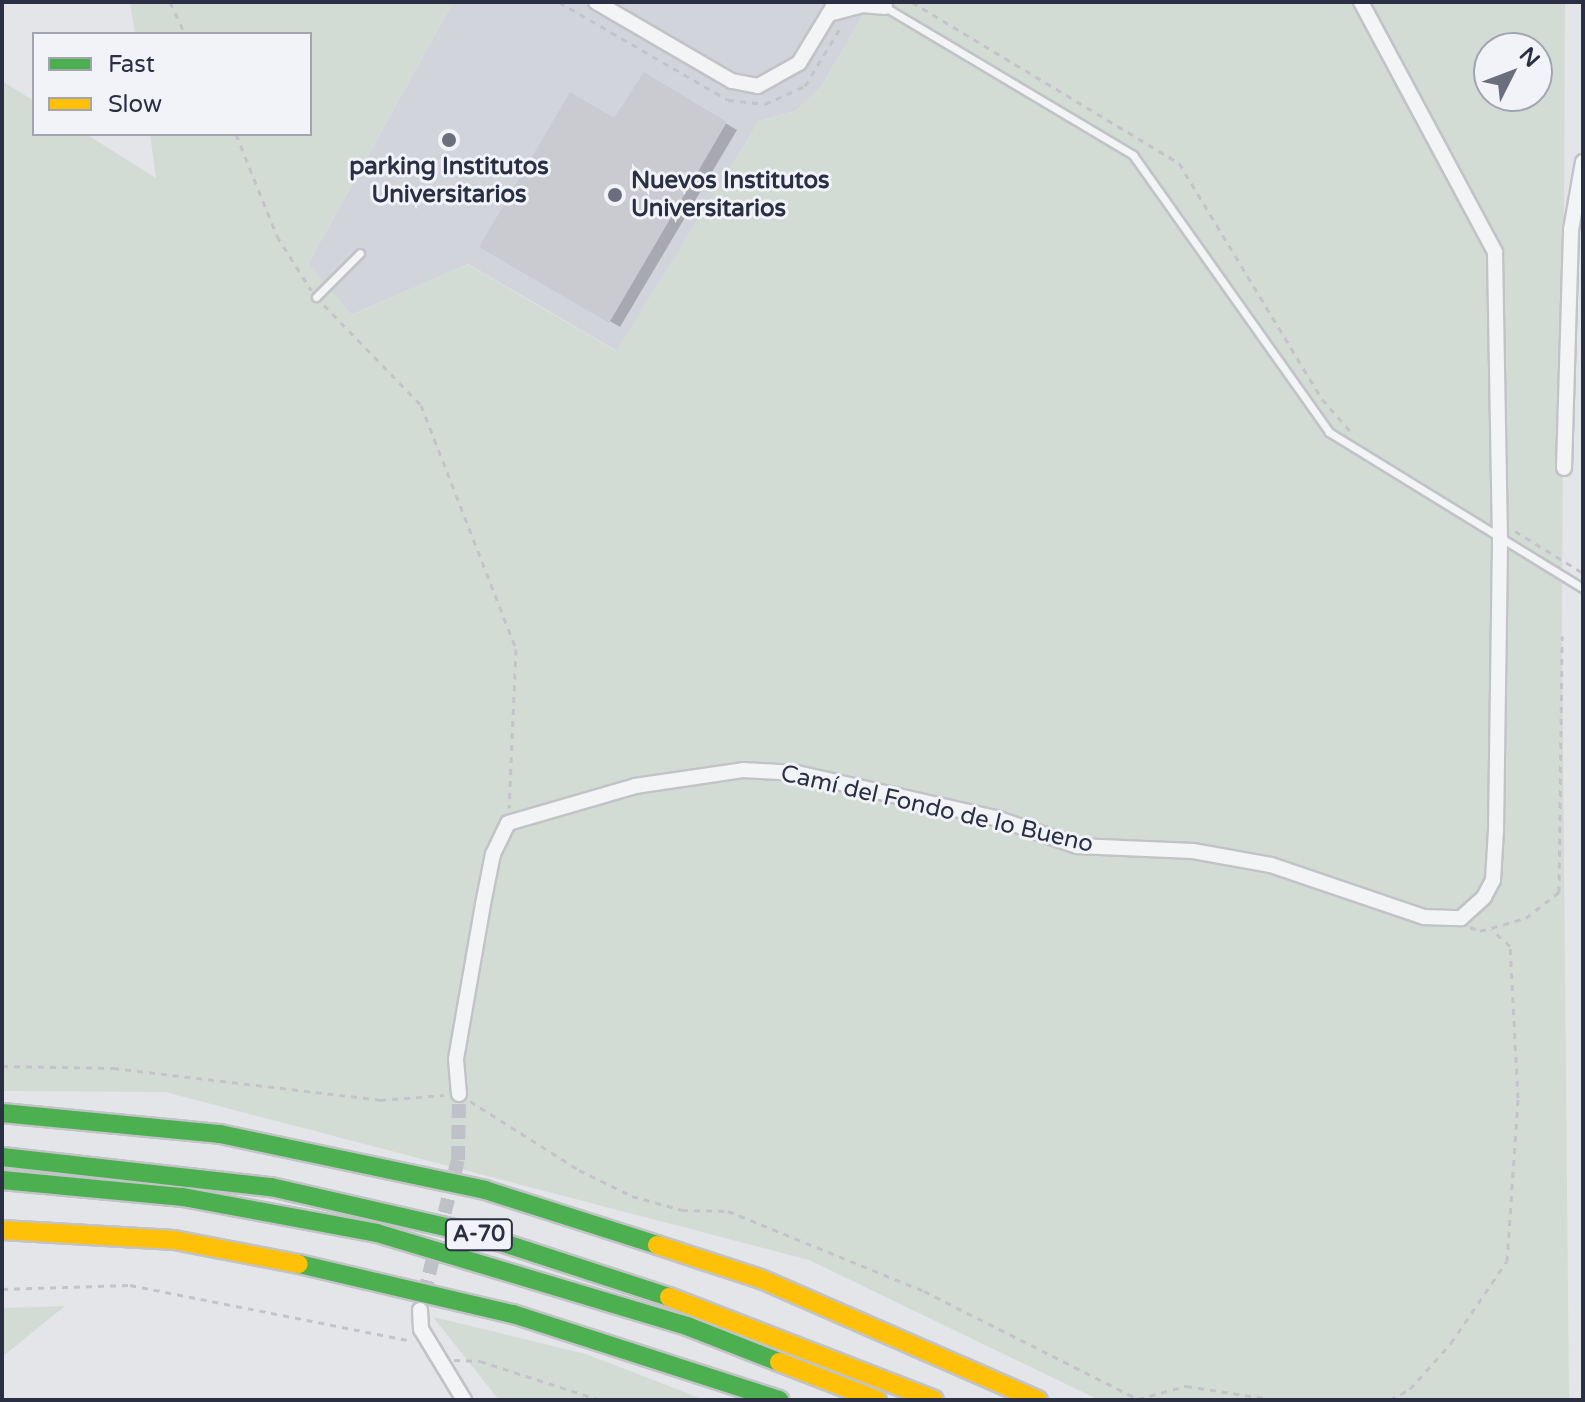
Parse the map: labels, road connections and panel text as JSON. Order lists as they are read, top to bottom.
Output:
{
  "streets": {
    "highway": ["A-70"],
    "street": ["Camí del Fondo de lo Bueno"]
  },
  "places": ["parking Institutos Universitarios", "Nuevos Institutos Universitarios"],
  "legend": ["Fast", "Slow"],
  "north": "top right"
}
